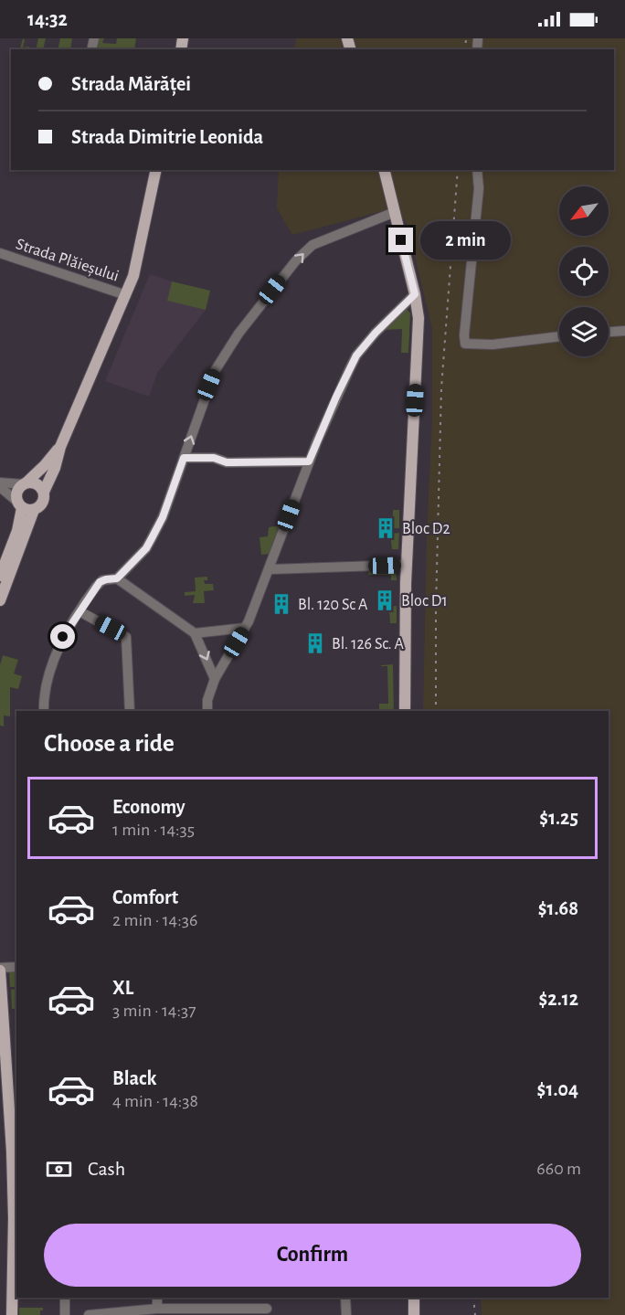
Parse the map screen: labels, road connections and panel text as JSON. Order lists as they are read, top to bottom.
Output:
{
  "streets": {
    "street": ["Strada Plăieșului"]
  },
  "places": {
    "building": [
      "Bloc D2",
      "Bloc D1",
      "Bl. 120 Sc A",
      "Bl. 126 Sc. A"
    ]
  },
  "north": "bottom left",
  "page": {
    "status": "14:32",
    "banner": ["Strada Mărăței", "Strada Dimitrie Leonida"],
    "bubble": "2 min",
    "heading": "Choose a ride",
    "list": [
      {
        "name": "Economy",
        "note": "1 min · 14:35",
        "value": "$1.25"
      },
      {
        "name": "Comfort",
        "note": "2 min · 14:36",
        "value": "$1.68"
      },
      {
        "name": "XL",
        "note": "3 min · 14:37",
        "value": "$2.12"
      },
      {
        "name": "Black",
        "note": "4 min · 14:38",
        "value": "$1.04"
      }
    ],
    "pay": ["Cash", "660 m"],
    "buttons": "Confirm"
  }
}
